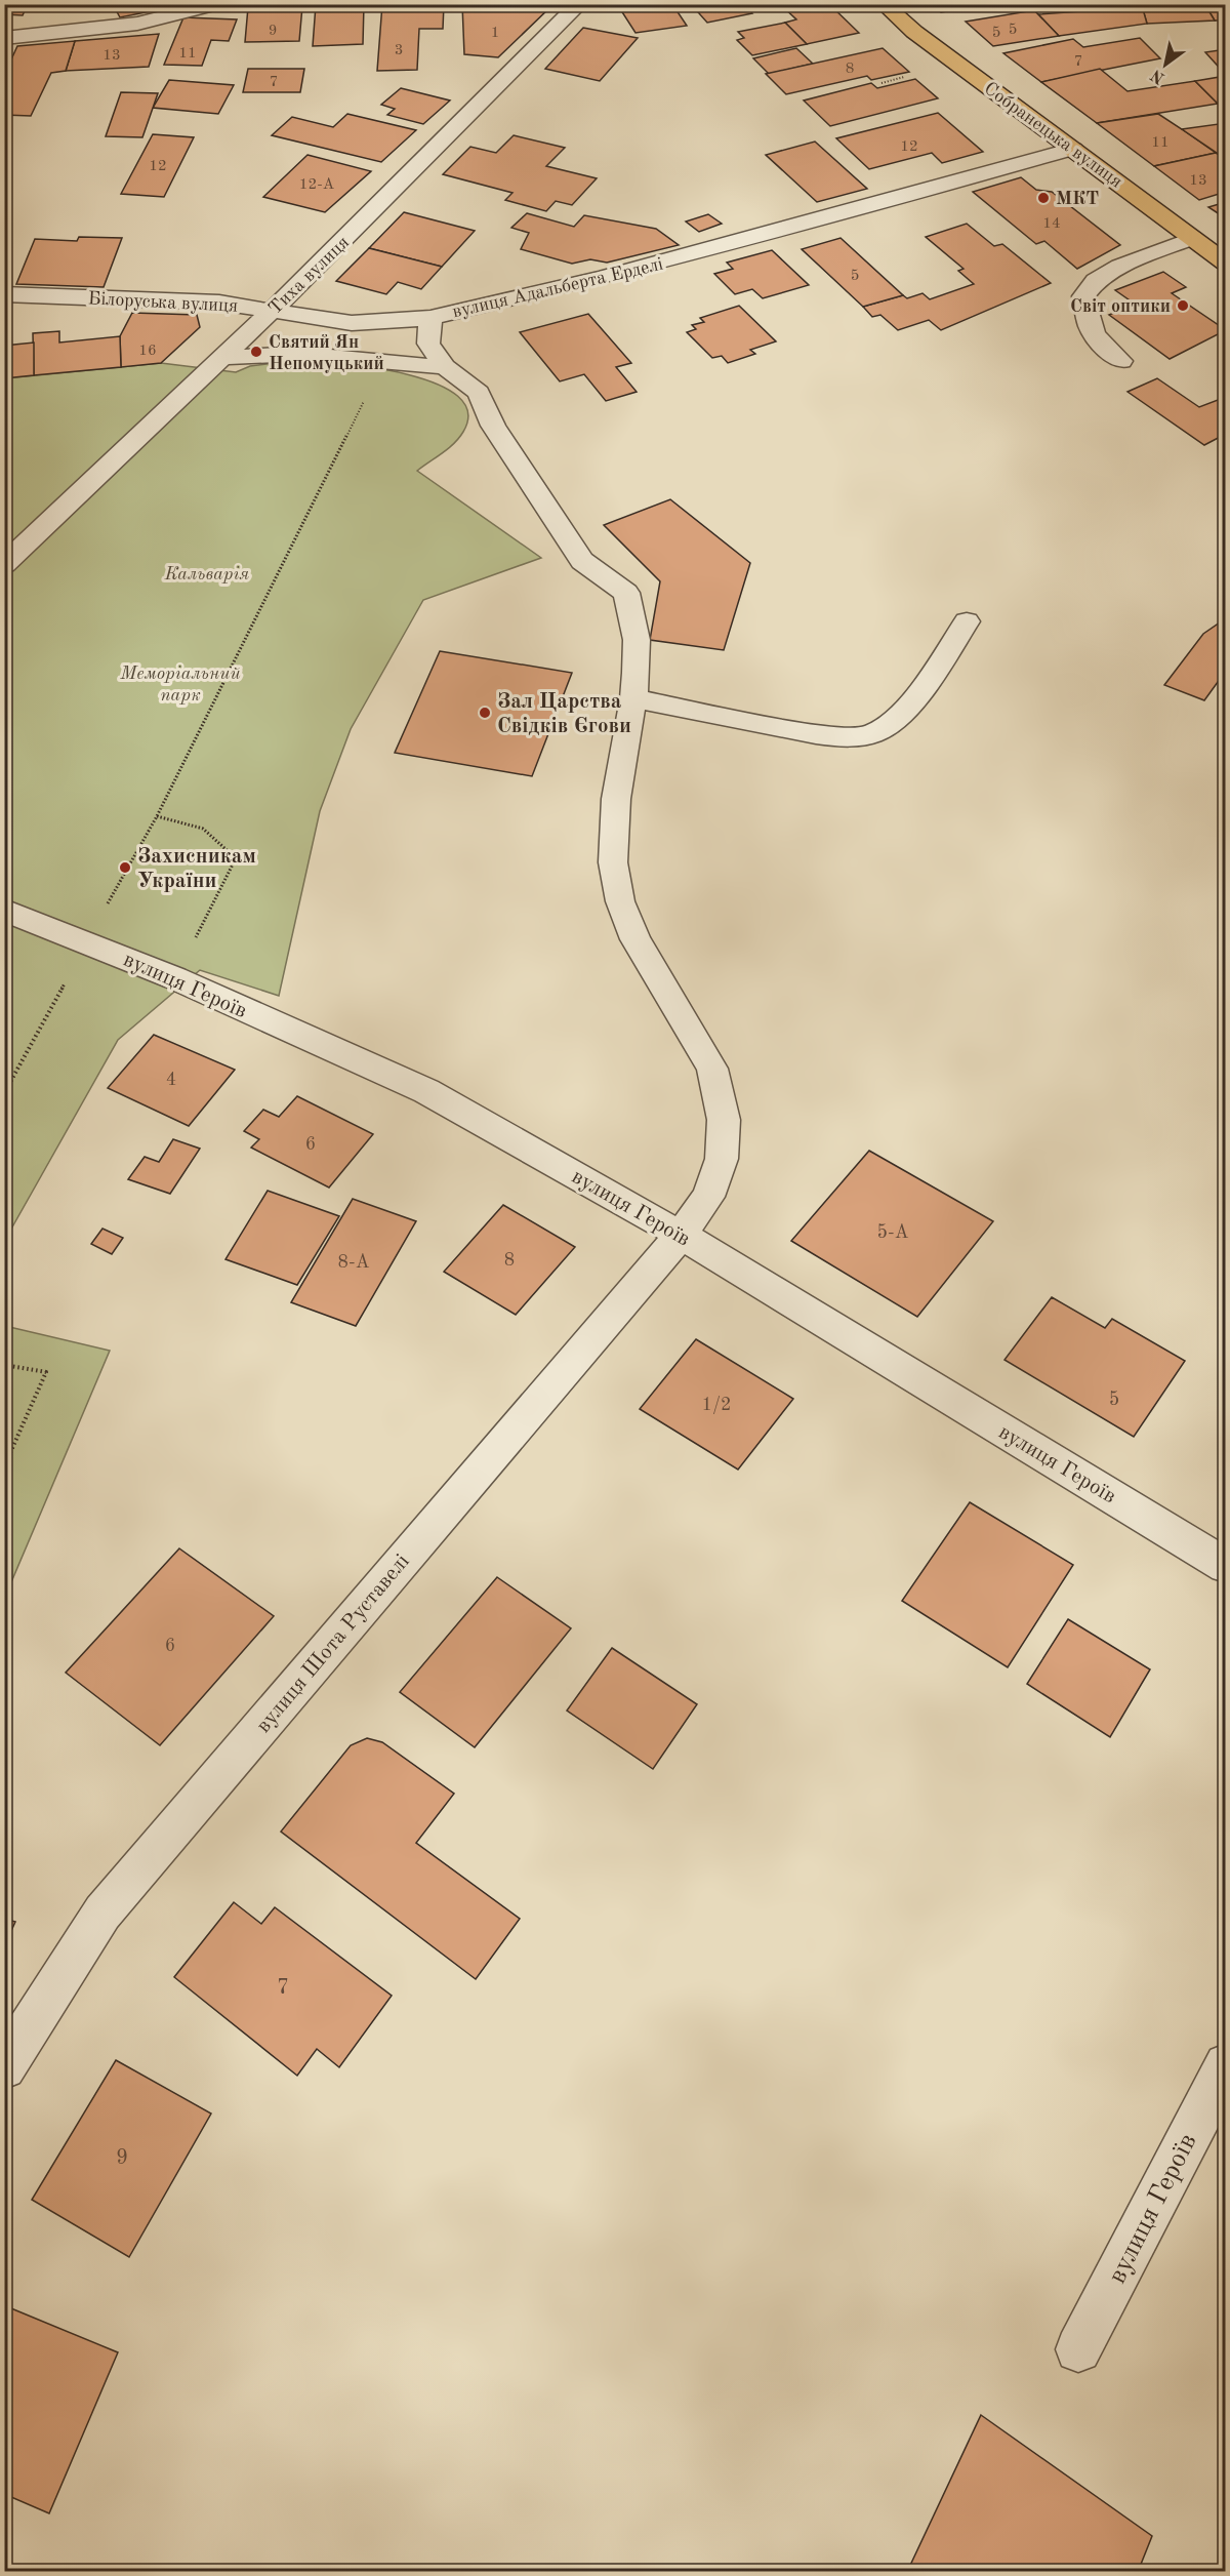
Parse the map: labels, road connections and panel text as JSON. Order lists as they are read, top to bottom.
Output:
{
  "streets": {
    "main road": ["Собранецька вулиця"],
    "street": [
      "Тиха вулиця",
      "вулиця Адальберта Ерделі",
      "Білоруська вулиця",
      "вулиця Героїв",
      "вулиця Шота Руставелі"
    ]
  },
  "crossings": [
    ["Собранецька вулиця", "вулиця Адальберта Ерделі"],
    ["Тиха вулиця", "Білоруська вулиця"],
    ["вулиця Адальберта Ерделі", "Білоруська вулиця"],
    ["вулиця Адальберта Ерделі", "вулиця Героїв"],
    ["вулиця Адальберта Ерделі", "вулиця Шота Руставелі"],
    ["вулиця Героїв", "вулиця Шота Руставелі"]
  ],
  "parks": ["Кальварія", "Меморіальний парк"],
  "places": [
    "МКТ",
    "Світ оптики",
    "Святий Ян Непомуцький",
    "Зал Царства Свідків Єгови",
    "Захисникам України"
  ],
  "house_numbers": [
    "5",
    "9",
    "1",
    "5",
    "3",
    "11",
    "13",
    "7",
    "8",
    "7",
    "11",
    "12",
    "12",
    "13",
    "12-А",
    "14",
    "5",
    "16",
    "4",
    "6",
    "5-А",
    "8",
    "8-А",
    "5",
    "1/2",
    "6",
    "7",
    "9"
  ],
  "north": "bottom left"
}
